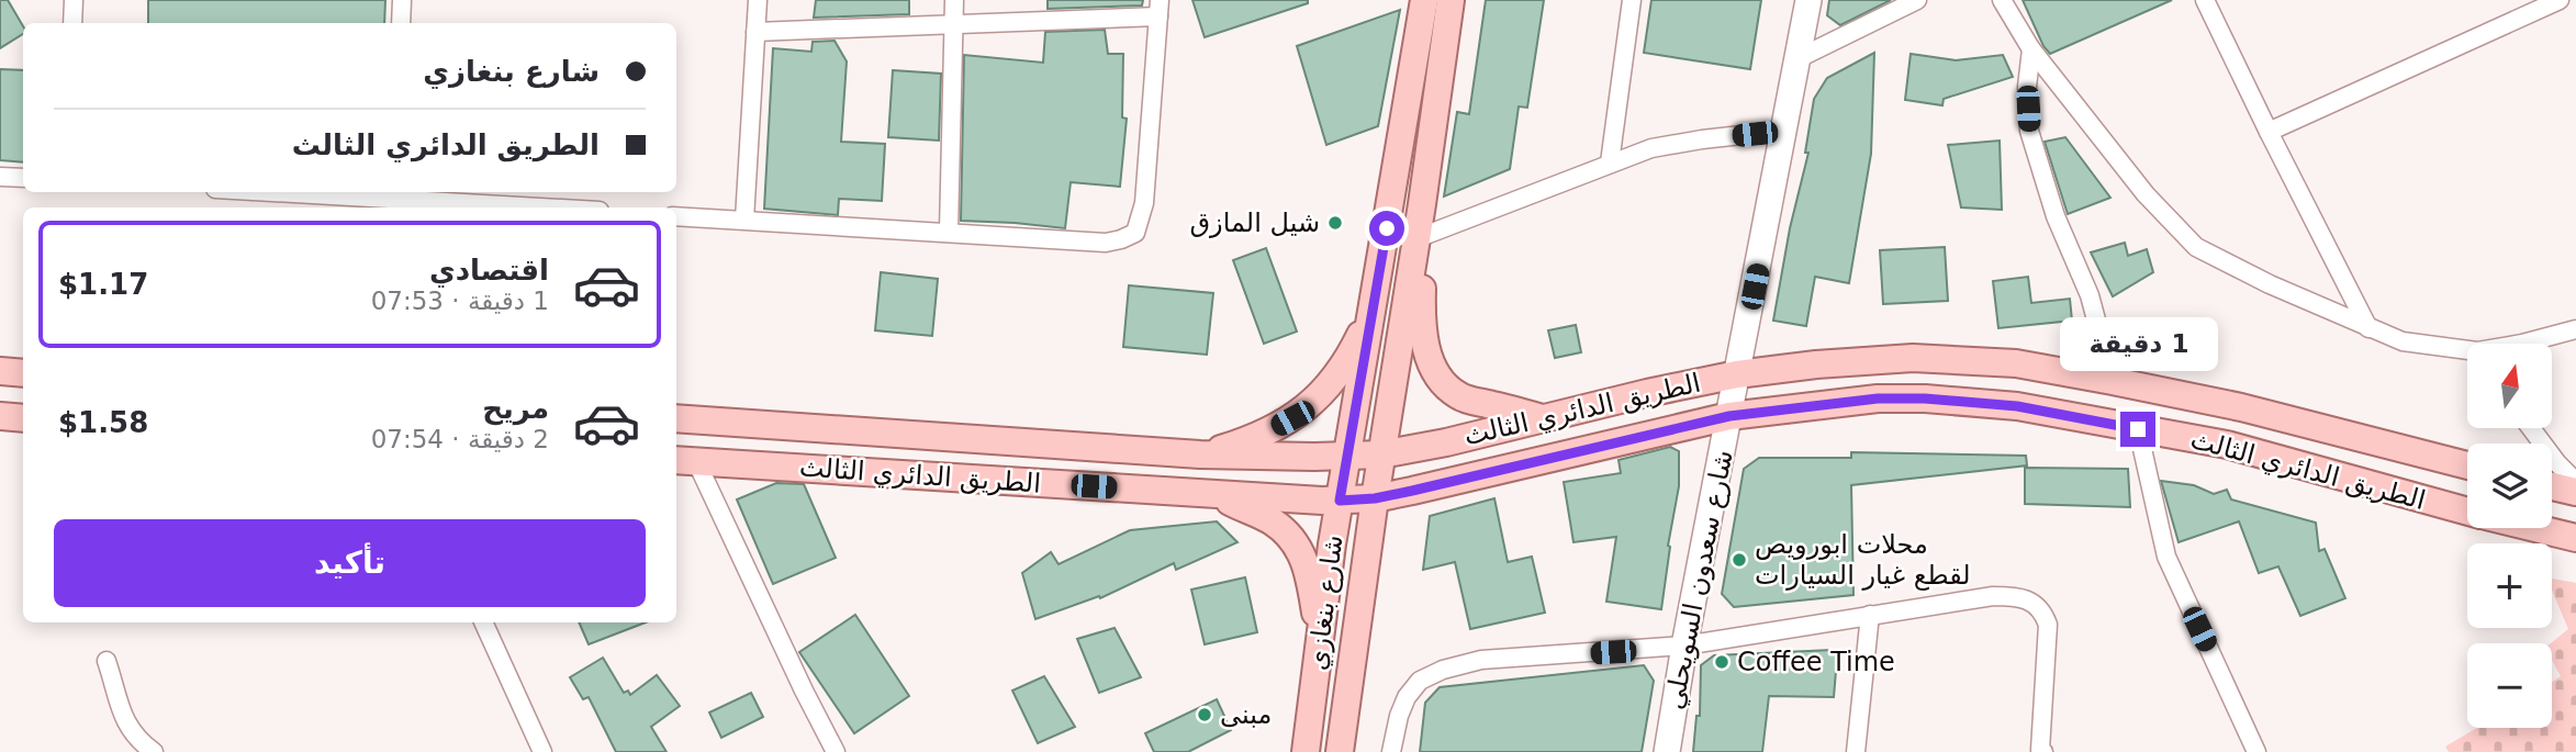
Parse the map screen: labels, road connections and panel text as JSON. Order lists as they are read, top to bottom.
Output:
{
  "streets": {
    "main road": ["الطريق الدائري الثالث", "شارع سعدون السويحلي", "شارع بنغازي"]
  },
  "crossings": [
    ["الطريق الدائري الثالث", "شارع سعدون السويحلي"],
    ["الطريق الدائري الثالث", "شارع بنغازي"]
  ],
  "places": [
    "شيل المازق",
    "محلات ابورويص لقطع غيار السيارات",
    "Coffee Time",
    "مبنى"
  ],
  "north": "top",
  "page": {
    "banner": ["شارع بنغازي", "الطريق الدائري الثالث"],
    "list": [
      {
        "name": "اقتصادي",
        "note": "1 دقيقة · 07:53",
        "value": "$1.17"
      },
      {
        "name": "مريح",
        "note": "2 دقيقة · 07:54",
        "value": "$1.58"
      }
    ],
    "bubble": "1 دقيقة",
    "map_buttons": ["+", "−"],
    "buttons": "تأكيد"
  }
}
